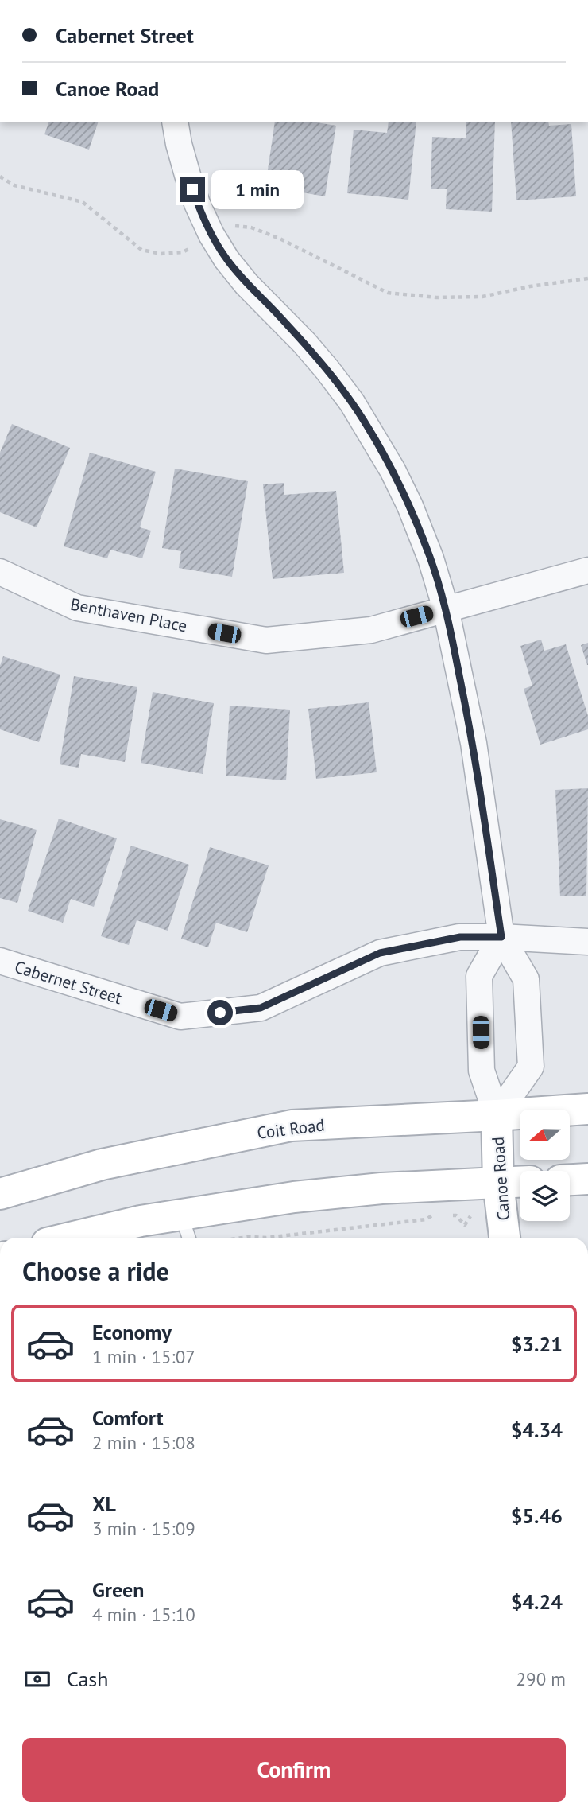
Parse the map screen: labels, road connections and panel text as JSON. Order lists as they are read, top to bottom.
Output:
{
  "streets": {
    "main road": ["Coit Road", "Canoe Road"],
    "street": ["Benthaven Place", "Cabernet Street"]
  },
  "crossings": [
    ["Benthaven Place", "Canoe Road"],
    ["Cabernet Street", "Canoe Road"],
    ["Coit Road", "Canoe Road"]
  ],
  "north": "left",
  "page": {
    "banner": ["Cabernet Street", "Canoe Road"],
    "bubble": "1 min",
    "heading": "Choose a ride",
    "list": [
      {
        "name": "Economy",
        "note": "1 min · 15:07",
        "value": "$3.21"
      },
      {
        "name": "Comfort",
        "note": "2 min · 15:08",
        "value": "$4.34"
      },
      {
        "name": "XL",
        "note": "3 min · 15:09",
        "value": "$5.46"
      },
      {
        "name": "Green",
        "note": "4 min · 15:10",
        "value": "$4.24"
      }
    ],
    "pay": ["Cash", "290 m"],
    "buttons": "Confirm"
  }
}
